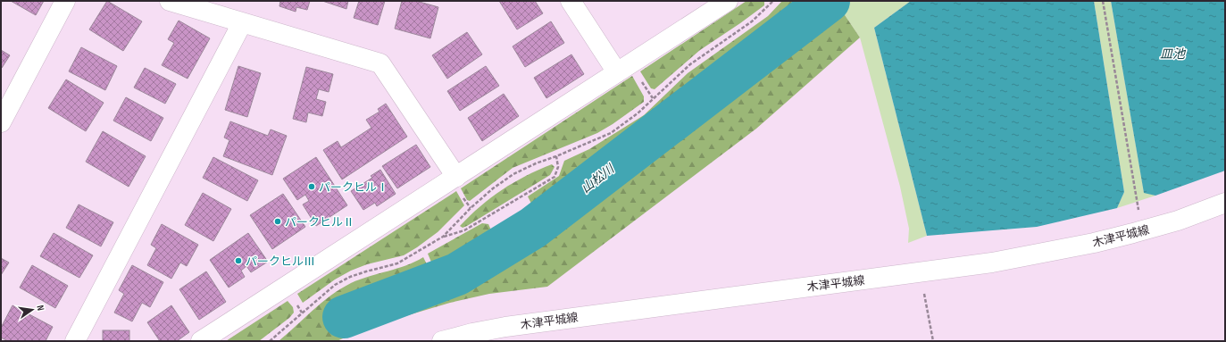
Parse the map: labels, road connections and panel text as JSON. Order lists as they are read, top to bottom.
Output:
{
  "streets": {
    "street": ["木津平城線"]
  },
  "water": ["皿池", "山松川"],
  "places": ["パークヒルⅠ", "パークヒルⅡ", "パークヒルⅢ"],
  "north": "right"
}
